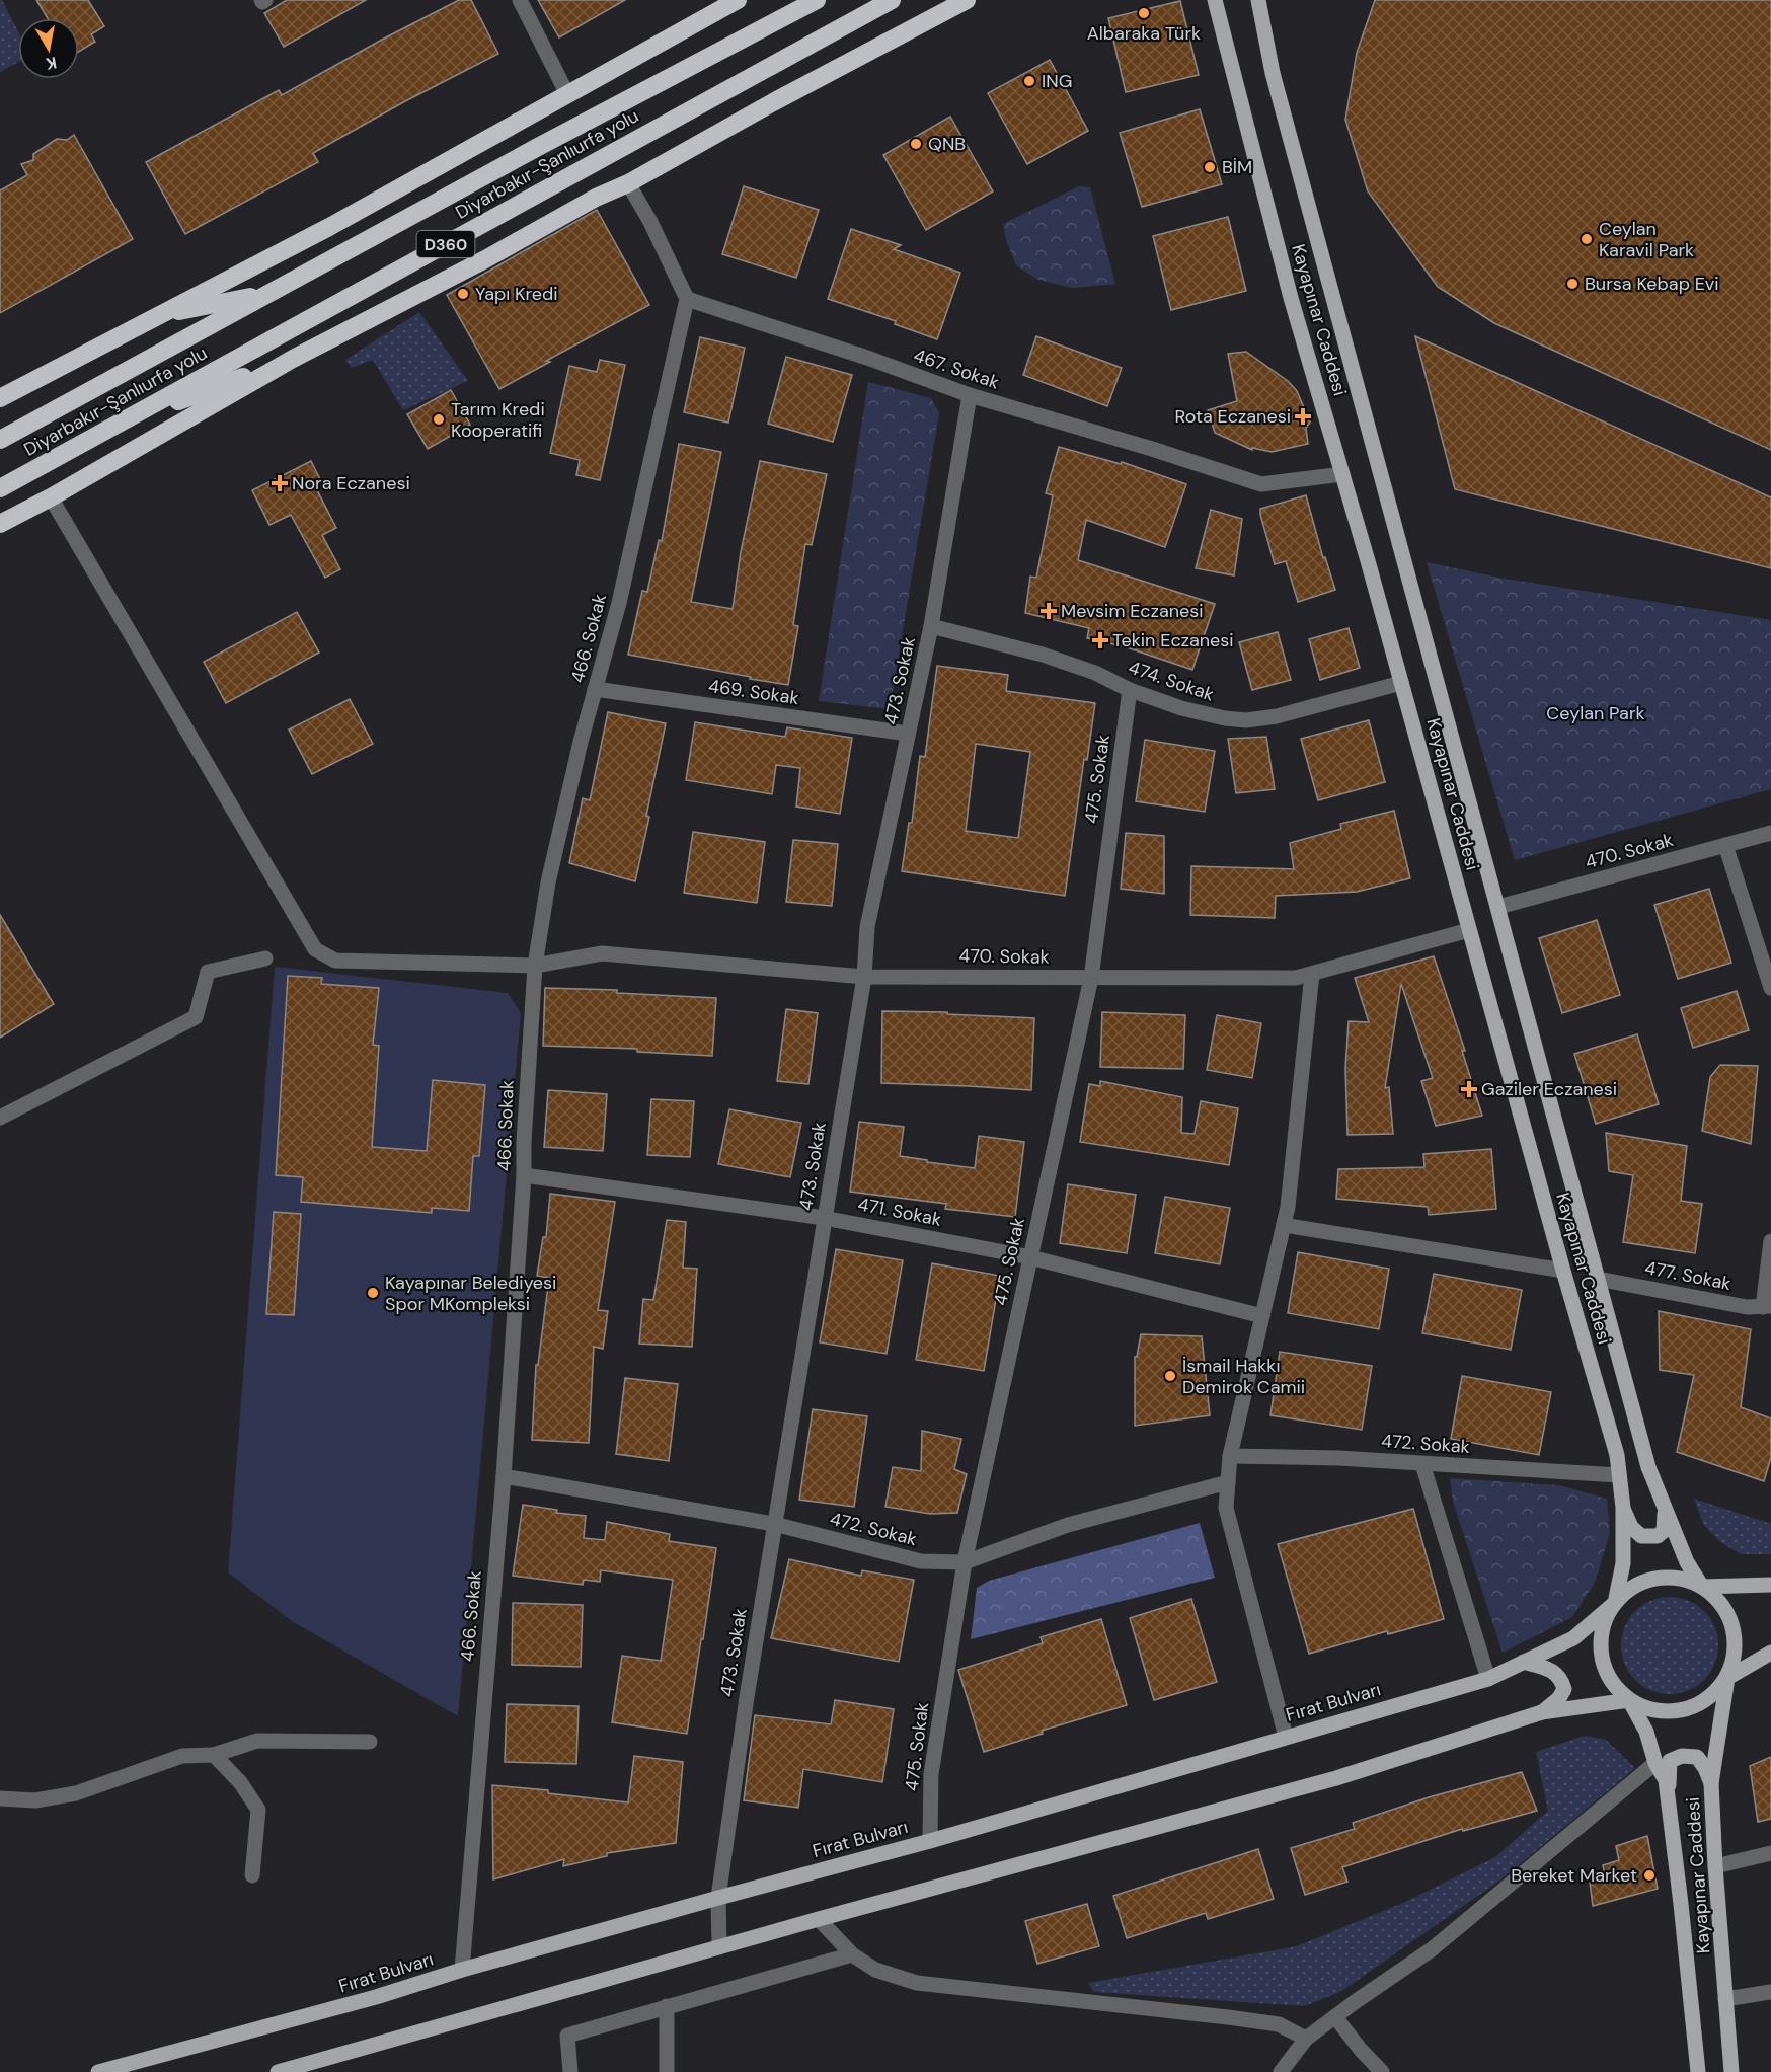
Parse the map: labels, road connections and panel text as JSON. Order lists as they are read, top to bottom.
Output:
{
  "streets": {
    "highway": ["Diyarbakır-Şanlıurfa yolu", "D360"],
    "main road": ["Kayapınar Caddesi", "Fırat Bulvarı"],
    "street": [
      "467. Sokak",
      "466. Sokak",
      "473. Sokak",
      "474. Sokak",
      "469. Sokak",
      "475. Sokak",
      "470. Sokak",
      "471. Sokak",
      "477. Sokak",
      "472. Sokak"
    ]
  },
  "crossings": [
    ["Kayapınar Caddesi", "467. Sokak"],
    ["Kayapınar Caddesi", "474. Sokak"],
    ["Kayapınar Caddesi", "470. Sokak"],
    ["Kayapınar Caddesi", "477. Sokak"],
    ["Kayapınar Caddesi", "472. Sokak"],
    ["Kayapınar Caddesi", "Fırat Bulvarı"],
    ["467. Sokak", "466. Sokak"],
    ["467. Sokak", "473. Sokak"],
    ["466. Sokak", "469. Sokak"],
    ["466. Sokak", "470. Sokak"],
    ["466. Sokak", "471. Sokak"],
    ["466. Sokak", "472. Sokak"],
    ["466. Sokak", "Fırat Bulvarı"],
    ["473. Sokak", "474. Sokak"],
    ["473. Sokak", "469. Sokak"],
    ["473. Sokak", "470. Sokak"],
    ["473. Sokak", "471. Sokak"],
    ["473. Sokak", "472. Sokak"],
    ["473. Sokak", "Fırat Bulvarı"],
    ["474. Sokak", "475. Sokak"],
    ["475. Sokak", "470. Sokak"],
    ["475. Sokak", "471. Sokak"],
    ["475. Sokak", "472. Sokak"],
    ["475. Sokak", "Fırat Bulvarı"]
  ],
  "parks": ["Ceylan Park"],
  "places": {
    "other": [
      "Albaraka Türk",
      "ING",
      "QNB",
      "BİM",
      "Ceylan Karavil Park",
      "Bursa Kebap Evi",
      "Yapı Kredi",
      "Tarım Kredi Kooperatifi",
      "Kayapınar Belediyesi Spor MKompleksi",
      "İsmail Hakkı Demirok Camii",
      "Bereket Market"
    ],
    "health": [
      "Rota Eczanesi",
      "Nora Eczanesi",
      "Mevsim Eczanesi",
      "Tekin Eczanesi",
      "Gaziler Eczanesi"
    ]
  },
  "north": "bottom"
}
